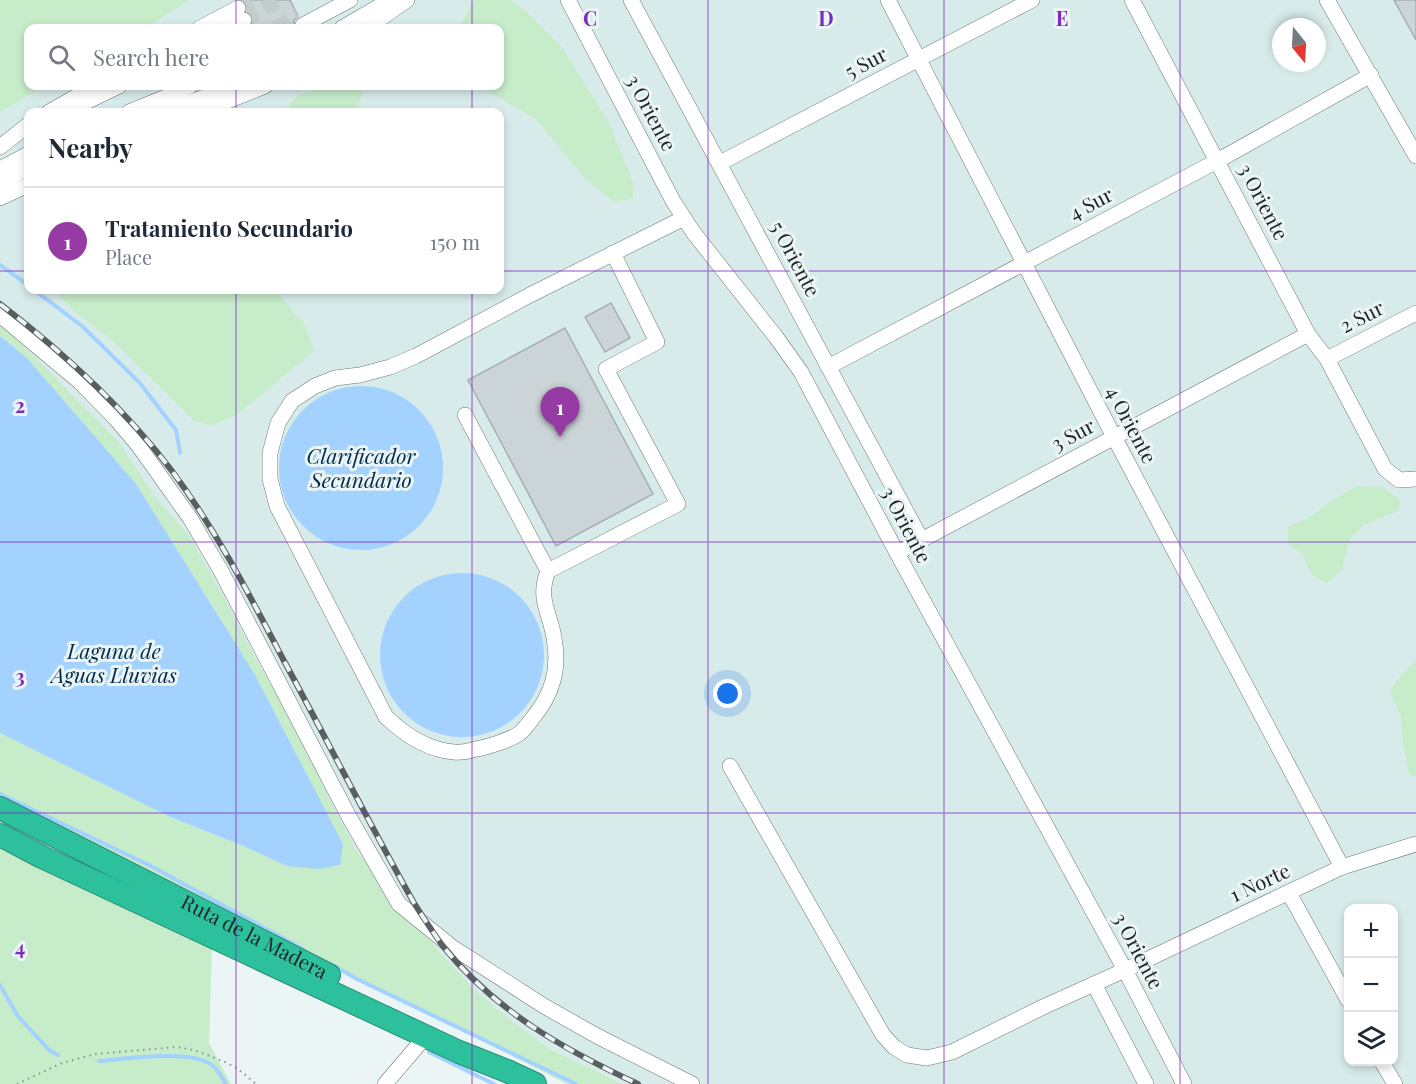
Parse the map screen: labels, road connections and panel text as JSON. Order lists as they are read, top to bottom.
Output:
{
  "streets": {
    "highway": ["Ruta de la Madera"],
    "lane": [
      "5 Sur",
      "3 Oriente",
      "4 Sur",
      "5 Oriente",
      "2 Sur",
      "4 Oriente",
      "3 Sur",
      "1 Norte"
    ]
  },
  "crossings": [
    ["5 Sur", "5 Oriente"],
    ["5 Sur", "4 Oriente"],
    ["3 Oriente", "4 Sur"],
    ["3 Oriente", "2 Sur"],
    ["3 Oriente", "3 Sur"],
    ["3 Oriente", "1 Norte"],
    ["4 Sur", "5 Oriente"],
    ["4 Sur", "4 Oriente"],
    ["5 Oriente", "3 Sur"],
    ["4 Oriente", "3 Sur"],
    ["4 Oriente", "1 Norte"]
  ],
  "water": ["Clarificador Secundario", "Laguna de Aguas Lluvias"],
  "north": "bottom",
  "page": {
    "search": "Search here",
    "heading": "Nearby",
    "list": [
      {
        "mark": "1",
        "name": "Tratamiento Secundario",
        "note": "Place",
        "value": "150 m"
      }
    ],
    "pins": "1",
    "map_buttons": ["+", "−"]
  },
  "grid": {
    "columns": ["C", "D", "E"],
    "rows": ["2", "3", "4"]
  }
}
